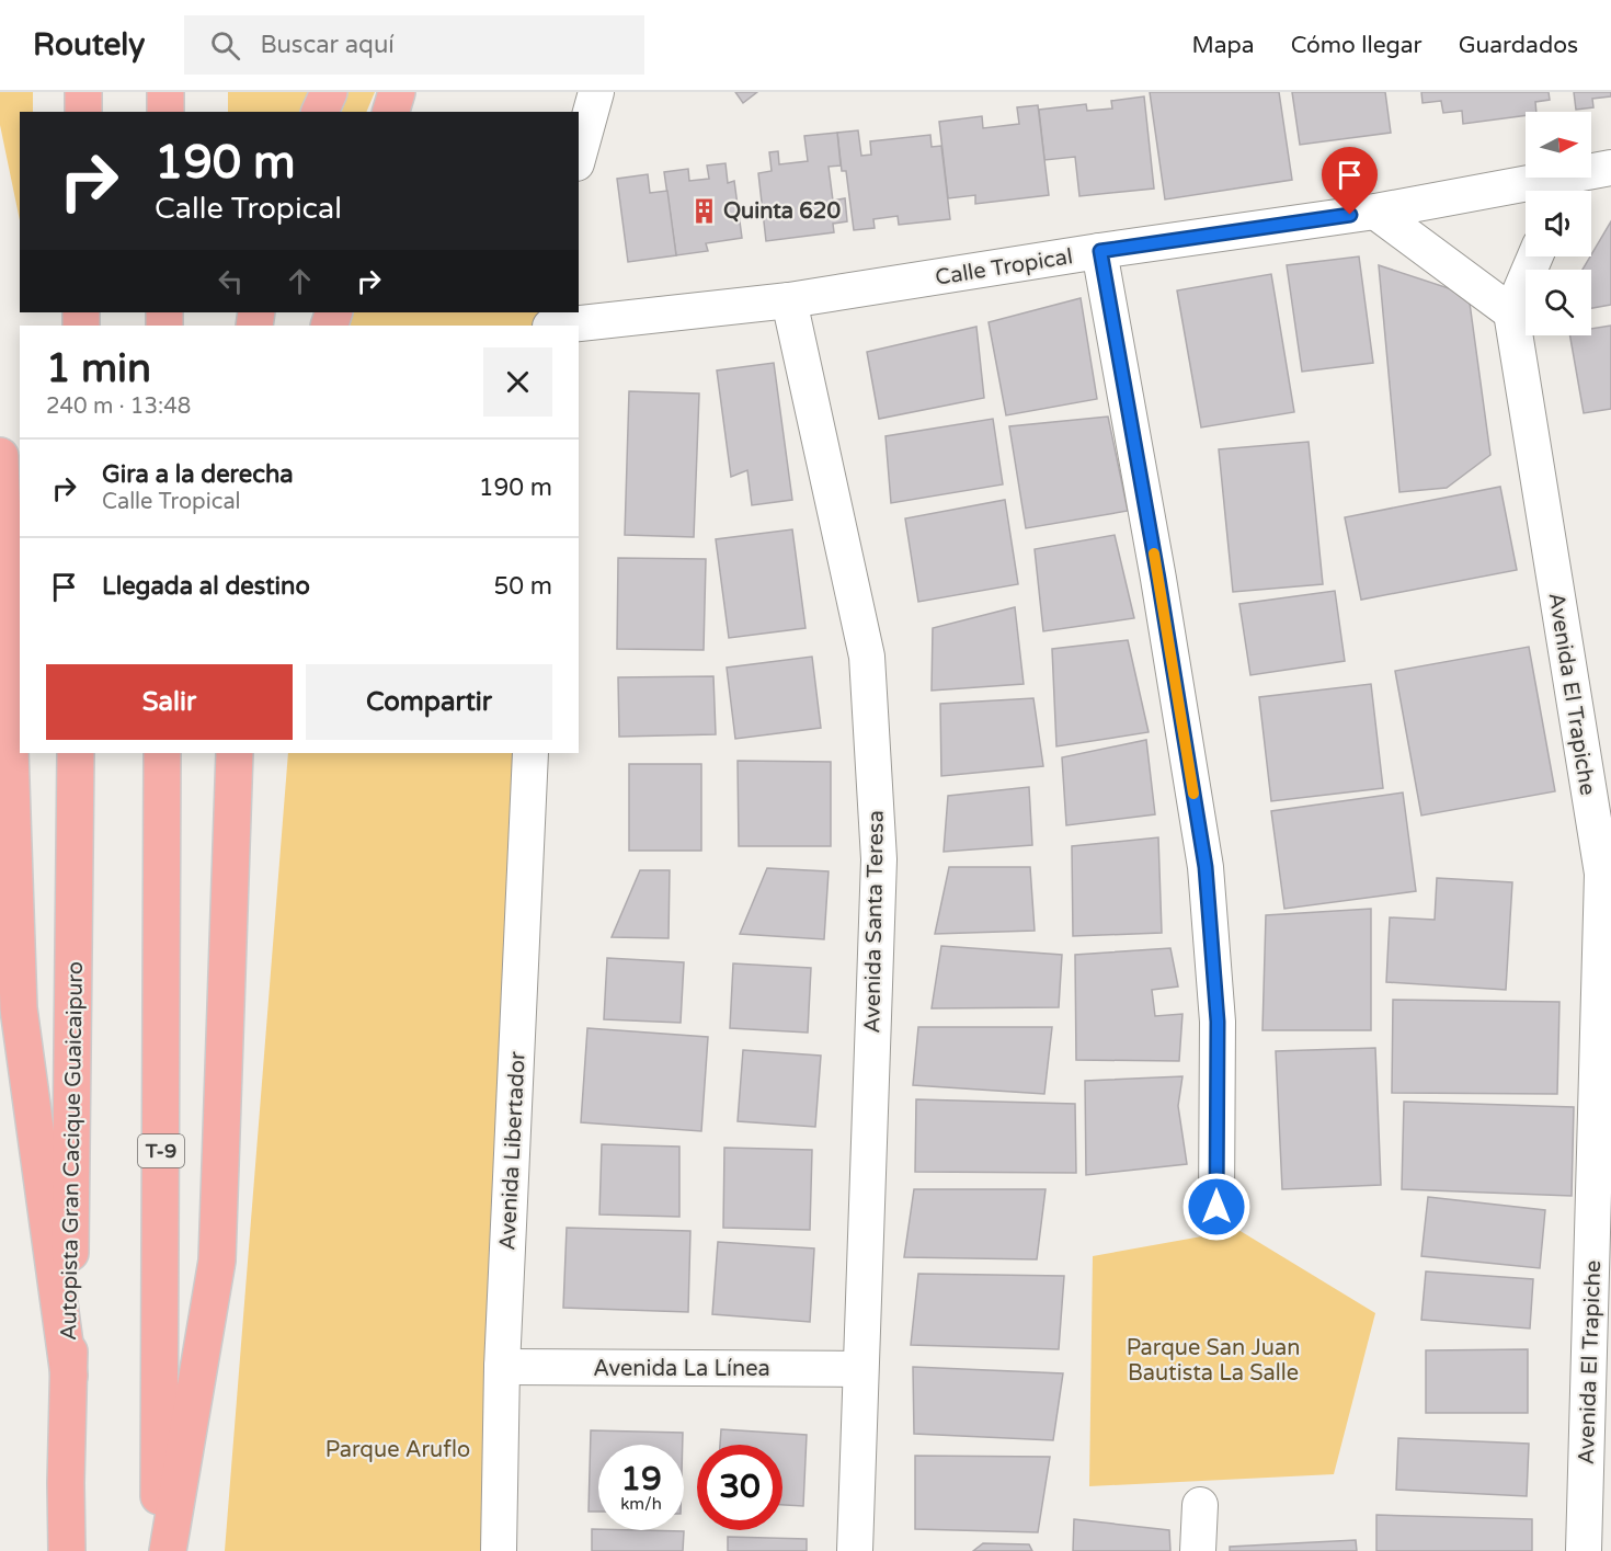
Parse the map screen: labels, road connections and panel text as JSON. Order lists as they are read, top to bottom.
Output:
{
  "streets": {
    "highway": ["Autopista Gran Cacique Guaicaipuro", "T-9"],
    "street": [
      "Calle Tropical",
      "Avenida El Trapiche",
      "Avenida Santa Teresa",
      "Avenida Libertador",
      "Avenida La Línea"
    ]
  },
  "crossings": [
    ["Calle Tropical", "Avenida Santa Teresa"],
    ["Avenida Santa Teresa", "Avenida La Línea"],
    ["Avenida Libertador", "Avenida La Línea"]
  ],
  "parks": ["Parque San Juan Bautista La Salle", "Parque Aruflo"],
  "places": {
    "building": ["Quinta 620"]
  },
  "north": "right",
  "page": {
    "header": "Routely",
    "search": "Buscar aquí",
    "nav": ["Mapa", "Cómo llegar", "Guardados"],
    "turn": ["190 m", "Calle Tropical"],
    "heading": ["1 min", "240 m · 13:48"],
    "list": [
      {
        "name": "Gira a la derecha",
        "note": "Calle Tropical",
        "value": "190 m"
      },
      {
        "name": "Llegada al destino",
        "value": "50 m"
      }
    ],
    "buttons": ["Salir", "Compartir"],
    "speed": "19 km/h",
    "limit": "30"
  }
}
